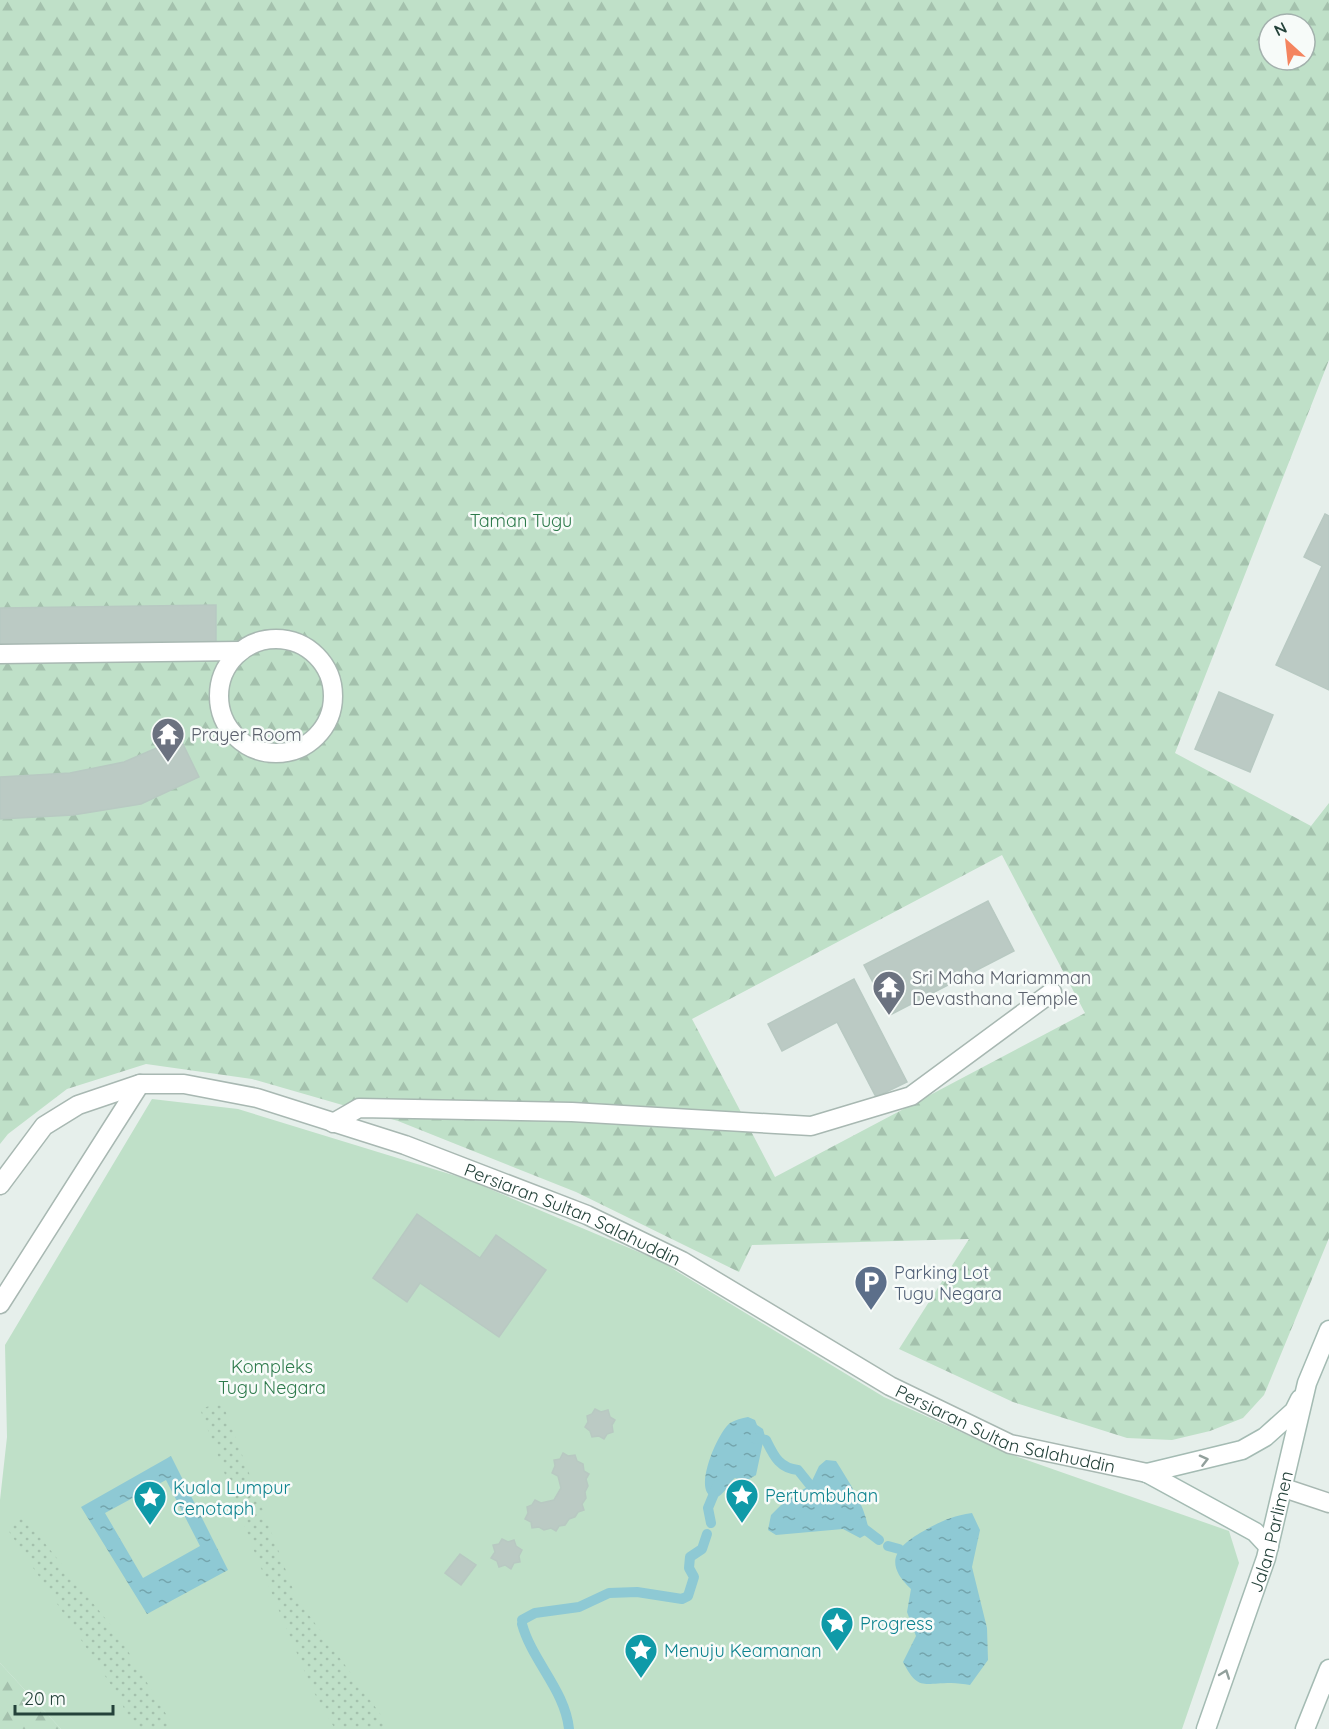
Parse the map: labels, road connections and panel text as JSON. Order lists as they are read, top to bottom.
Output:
{
  "streets": {
    "street": ["Persiaran Sultan Salahuddin", "Jalan Parlimen"]
  },
  "parks": ["Taman Tugu", "Kompleks Tugu Negara"],
  "places": {
    "temple": ["Prayer Room", "Sri Maha Mariamman Devasthana Temple"],
    "parking": ["Parking Lot Tugu Negara"],
    "place": [
      "Pertumbuhan",
      "Kuala Lumpur Cenotaph",
      "Progress",
      "Menuju Keamanan"
    ]
  },
  "scale_bar": "20 m",
  "north": "top left"
}
